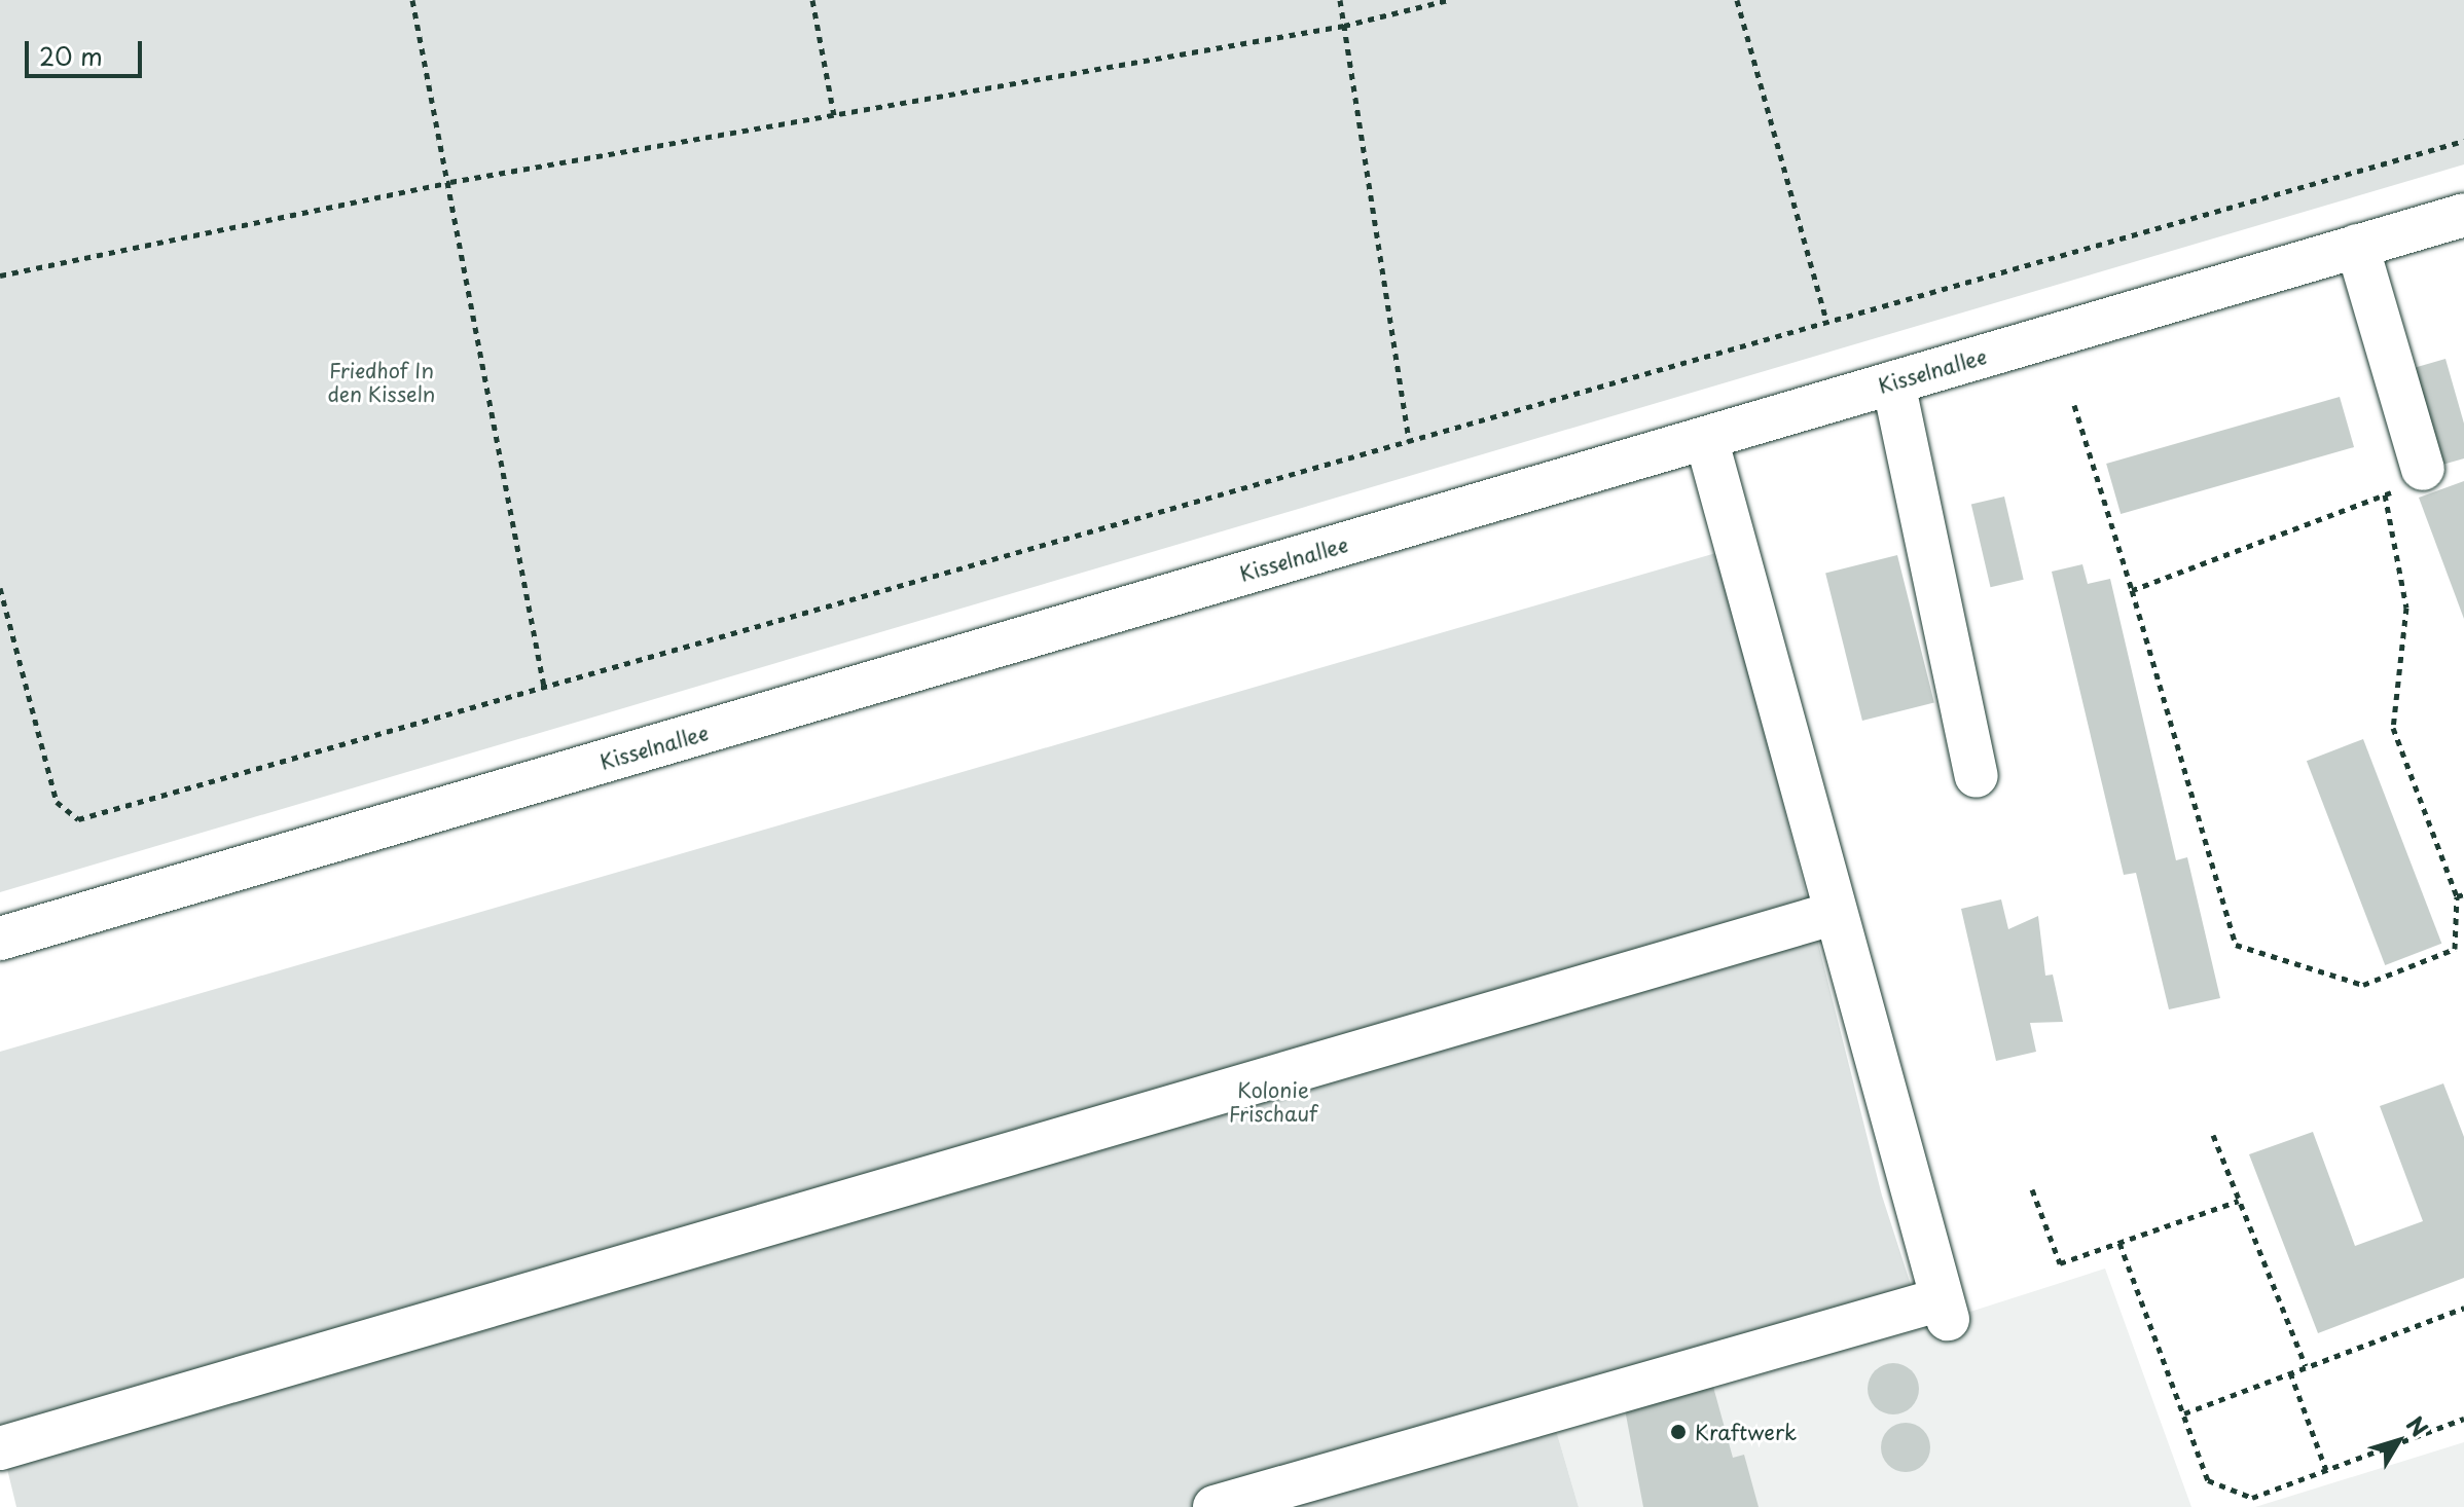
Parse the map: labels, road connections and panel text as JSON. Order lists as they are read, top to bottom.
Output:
{
  "streets": {
    "street": ["Kisselnallee"]
  },
  "parks": ["Friedhof In den Kisseln", "Kolonie Frischauf"],
  "places": ["Kraftwerk"],
  "scale_bar": "20 m",
  "north": "top right"
}
